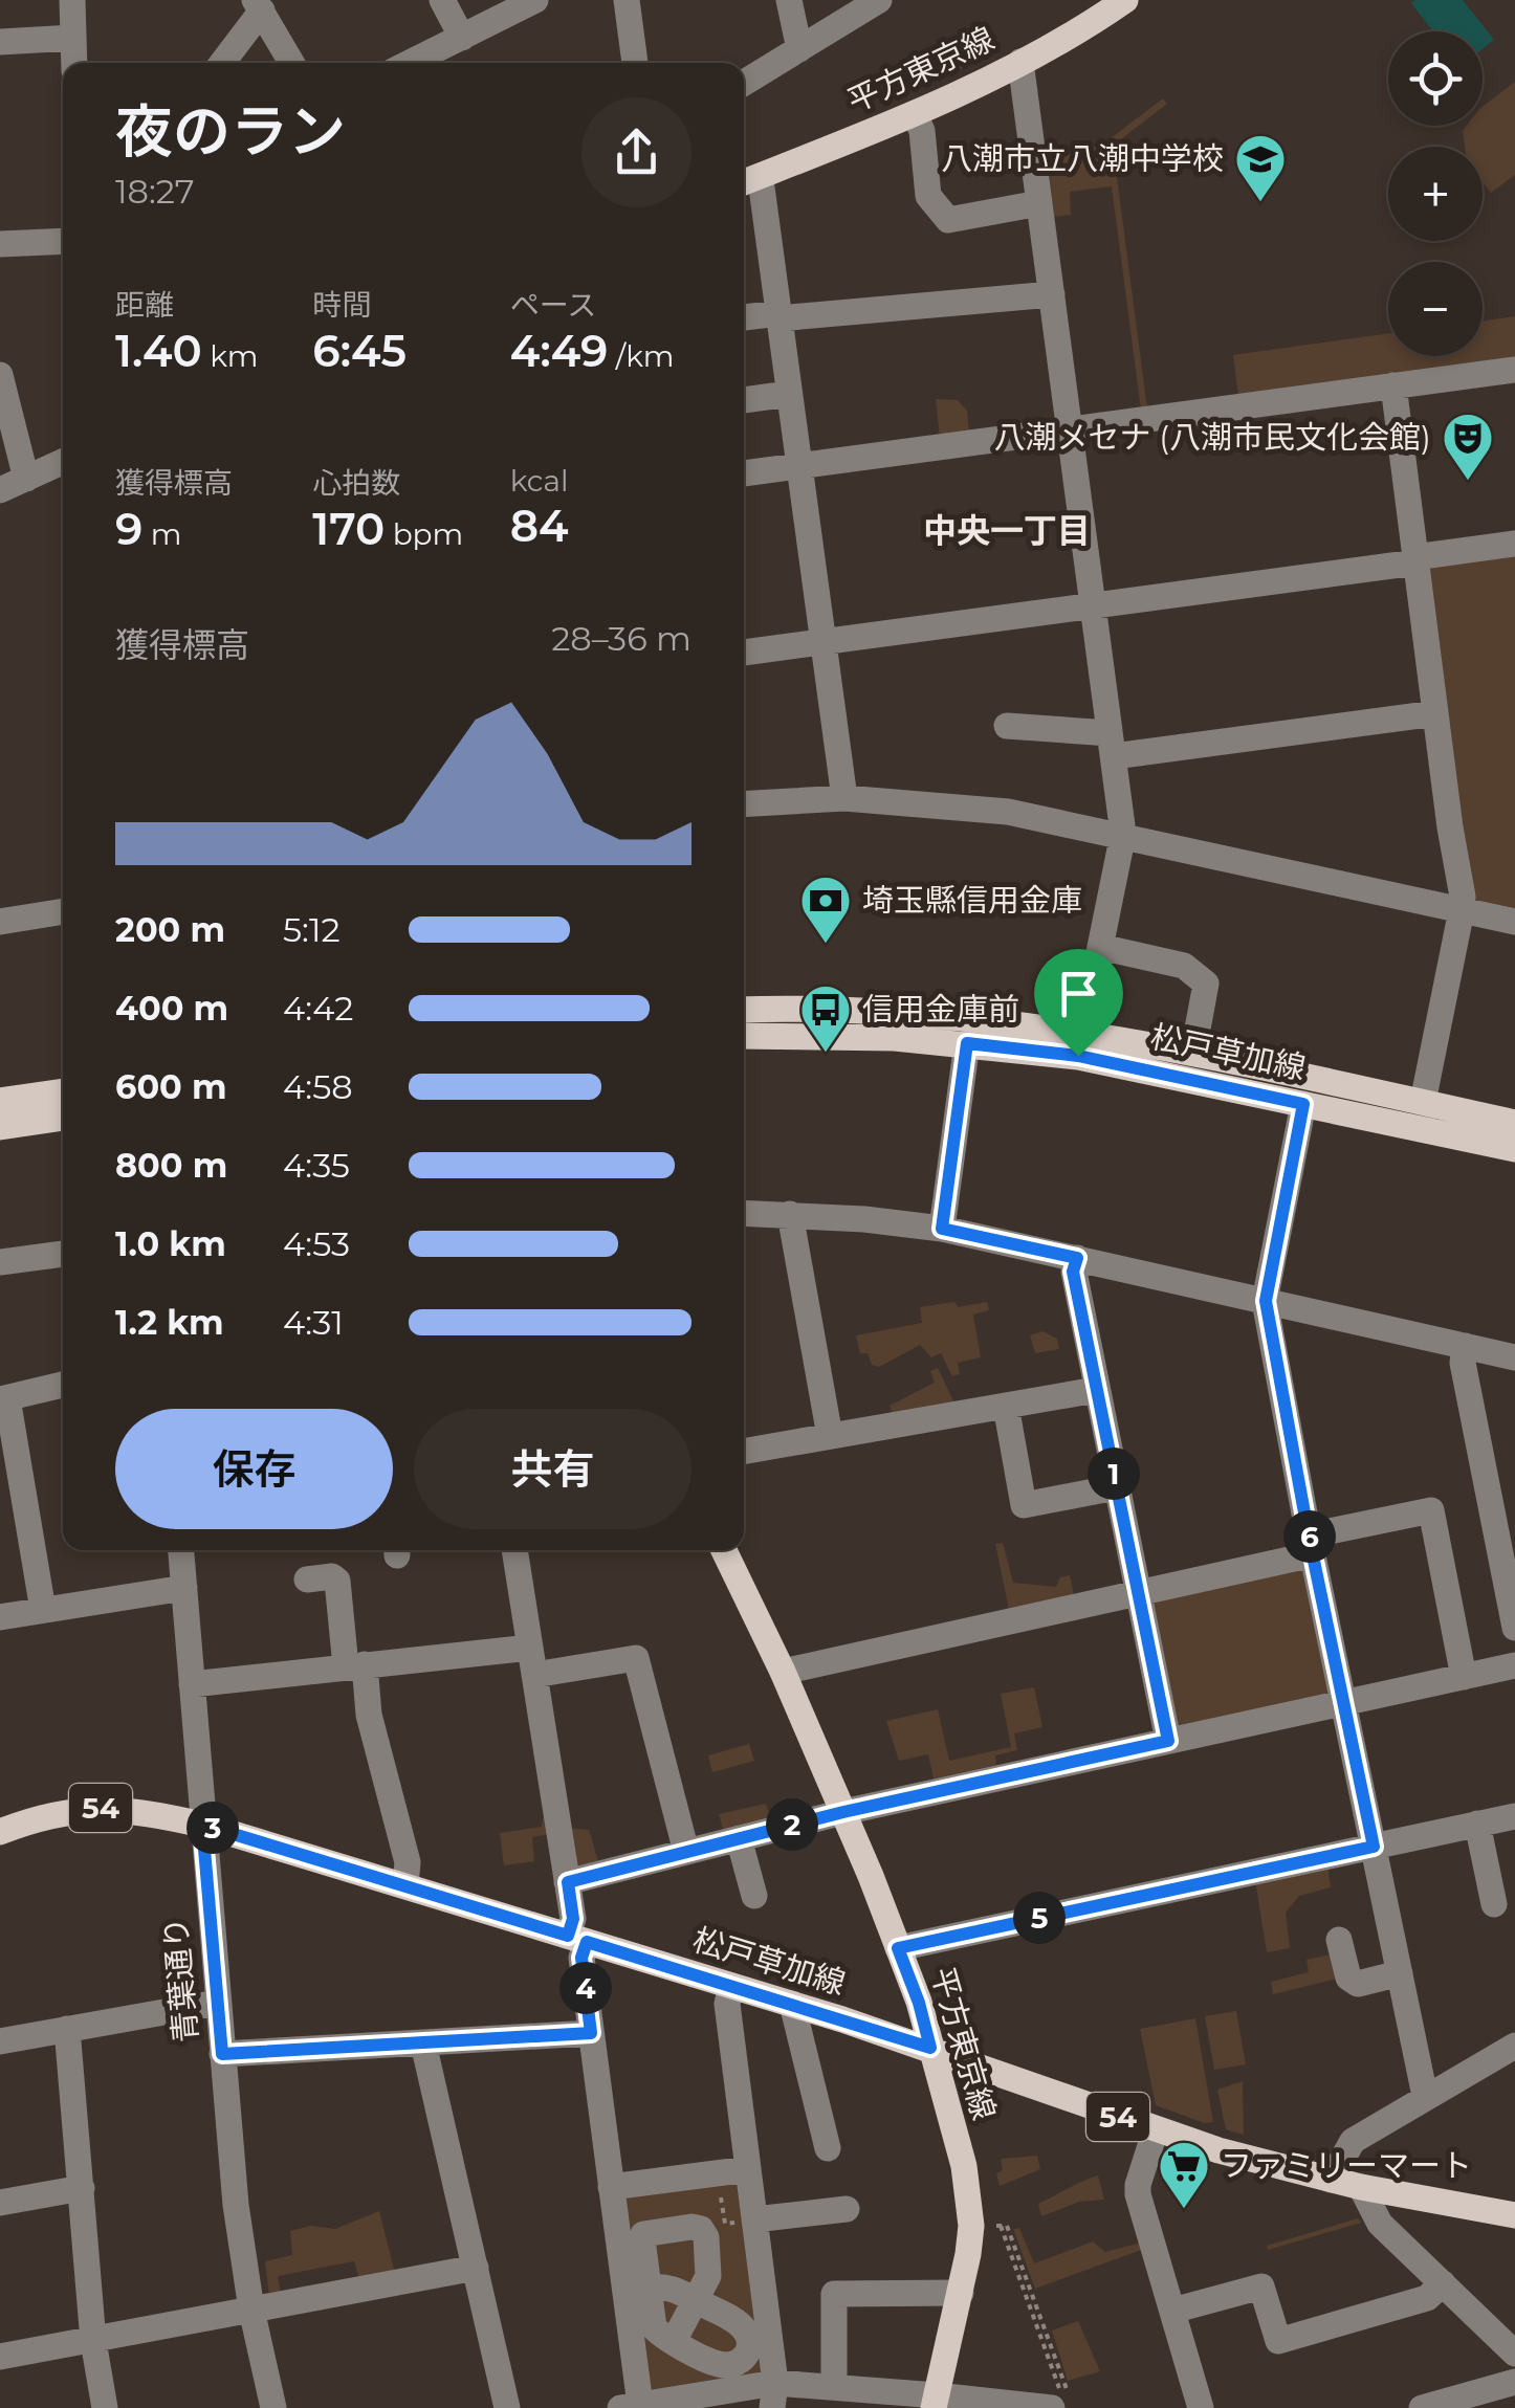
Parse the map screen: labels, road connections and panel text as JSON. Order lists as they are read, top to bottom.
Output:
{
  "streets": {
    "main road": ["平方東京線", "松戸草加線", "54"],
    "street": ["青葉通り"]
  },
  "crossings": [
    ["平方東京線", "松戸草加線"],
    ["松戸草加線", "青葉通り"]
  ],
  "districts": ["中央一丁目"],
  "places": {
    "school or university": ["八潮市立八潮中学校"],
    "theatre": ["八潮メセナ (八潮市民文化会館)"],
    "bank": ["埼玉縣信用金庫"],
    "bus stop": ["信用金庫前"],
    "supermarket": ["ファミリーマート"]
  },
  "page": {
    "map_buttons": ["+", "−"],
    "heading": ["夜のラン", "18:27"],
    "stats": [
      ["距離", "1.40 km"],
      ["時間", "6:45"],
      ["ペース", "4:49 /km"],
      ["獲得標高", "9 m"],
      ["心拍数", "170 bpm"],
      ["kcal", "84"]
    ],
    "chart": ["獲得標高", "28–36 m"],
    "list": [
      {
        "name": "200 m",
        "note": "5:12"
      },
      {
        "name": "400 m",
        "note": "4:42"
      },
      {
        "name": "600 m",
        "note": "4:58"
      },
      {
        "name": "800 m",
        "note": "4:35"
      },
      {
        "name": "1.0 km",
        "note": "4:53"
      },
      {
        "name": "1.2 km",
        "note": "4:31"
      }
    ],
    "buttons": ["保存", "共有"],
    "pins": [
      "1",
      "6",
      "2",
      "3",
      "5",
      "4"
    ]
  }
}
